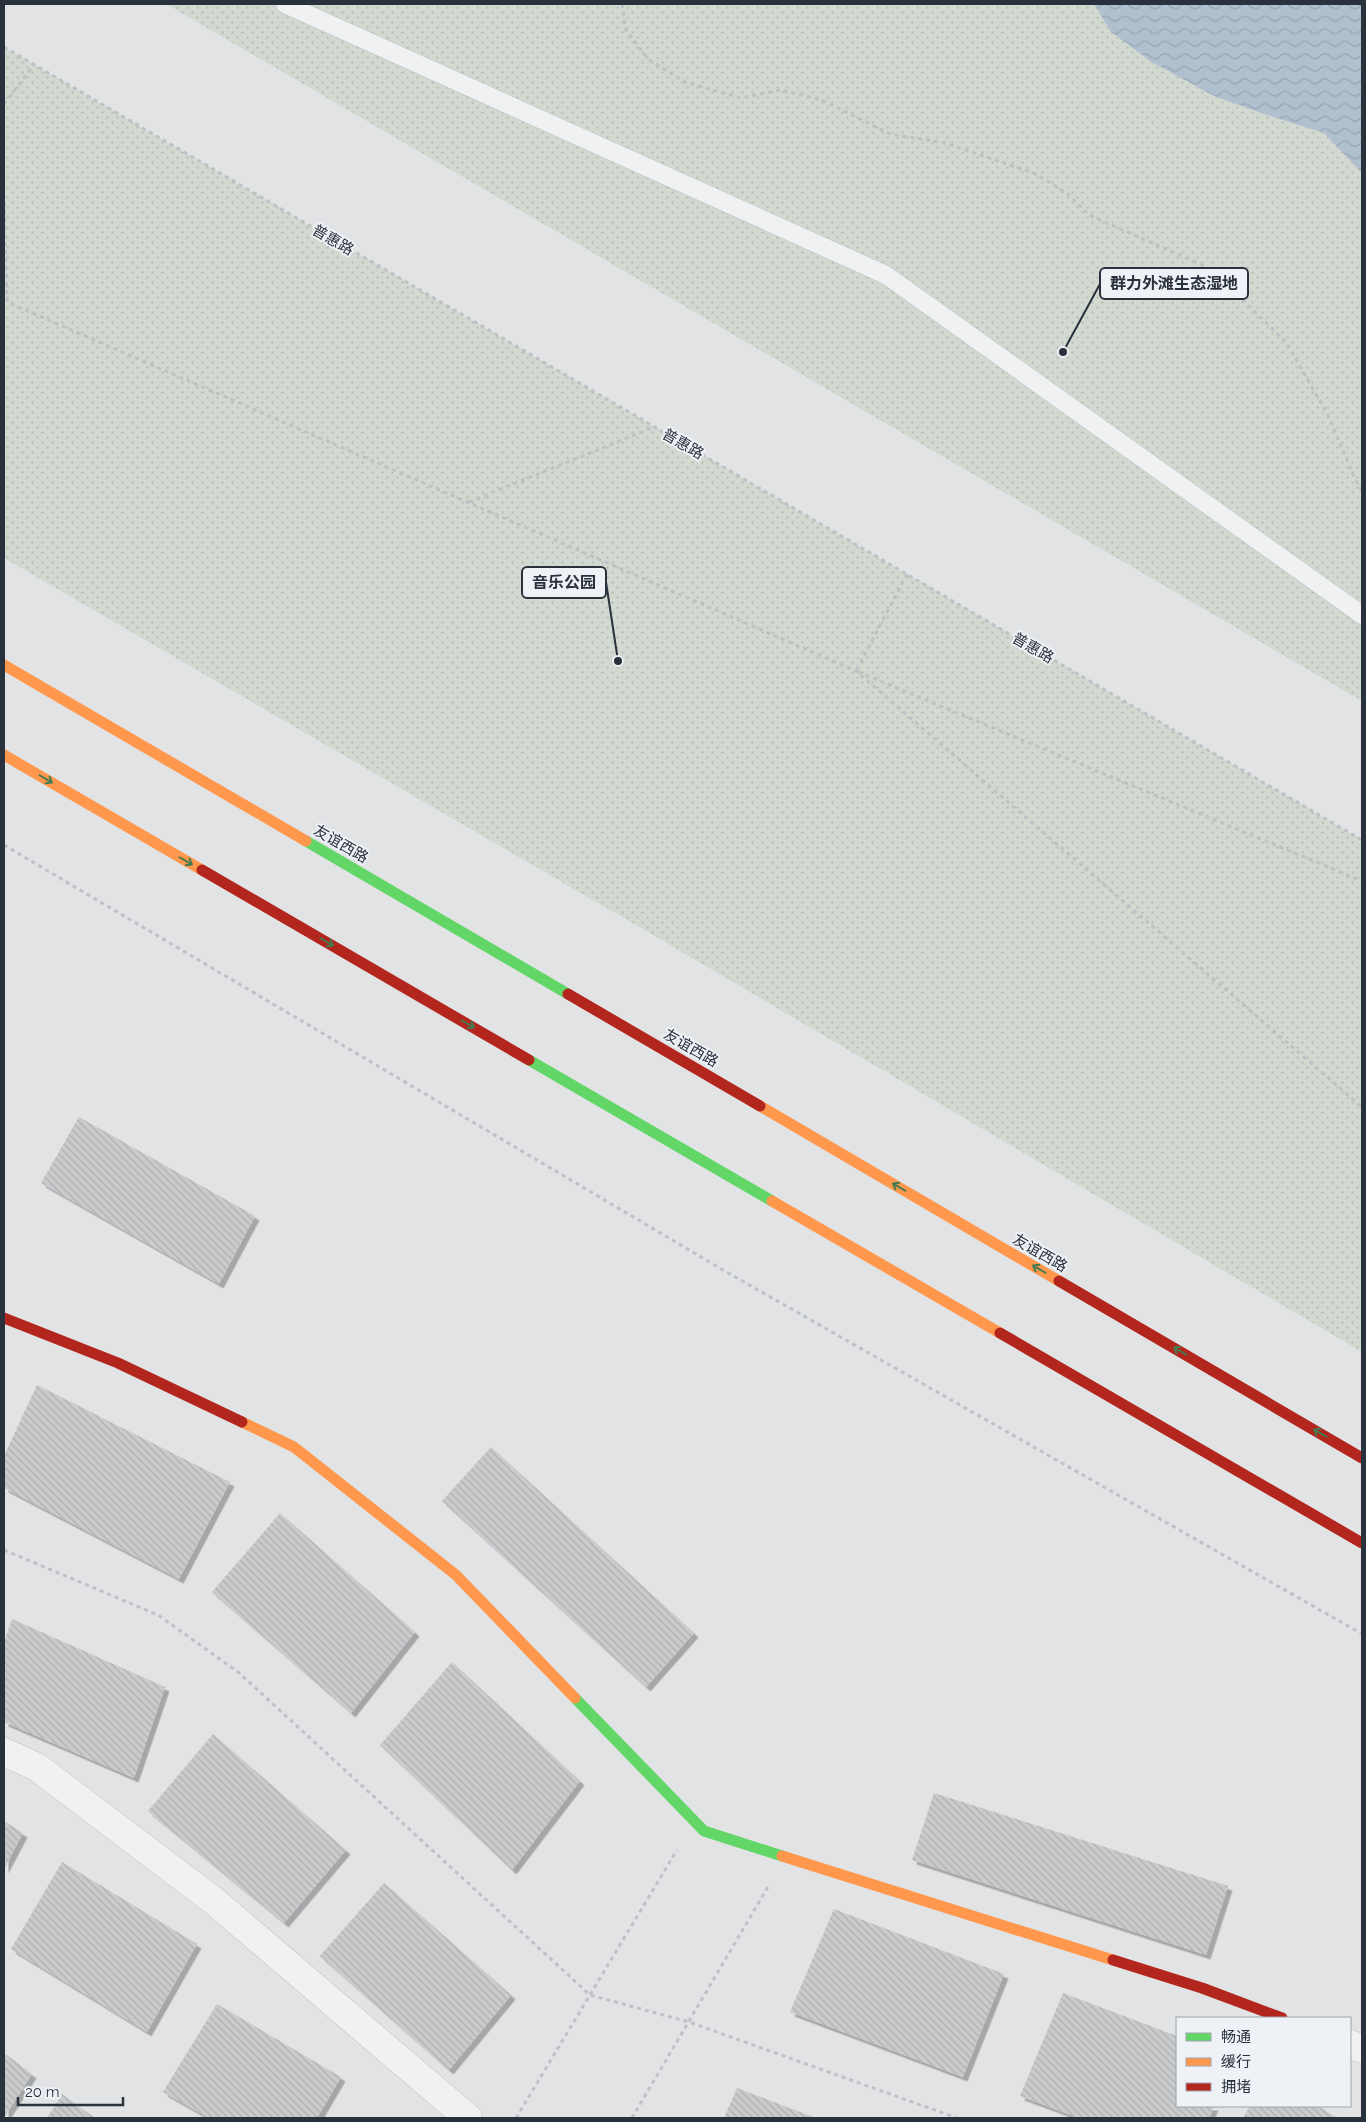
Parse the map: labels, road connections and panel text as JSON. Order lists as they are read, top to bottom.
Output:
{
  "streets": {
    "main road": ["友谊西路"],
    "path": ["普惠路"]
  },
  "places": ["群力外滩生态湿地", "音乐公园"],
  "legend": ["畅通", "缓行", "拥堵"],
  "scale_bar": "20 m"
}
